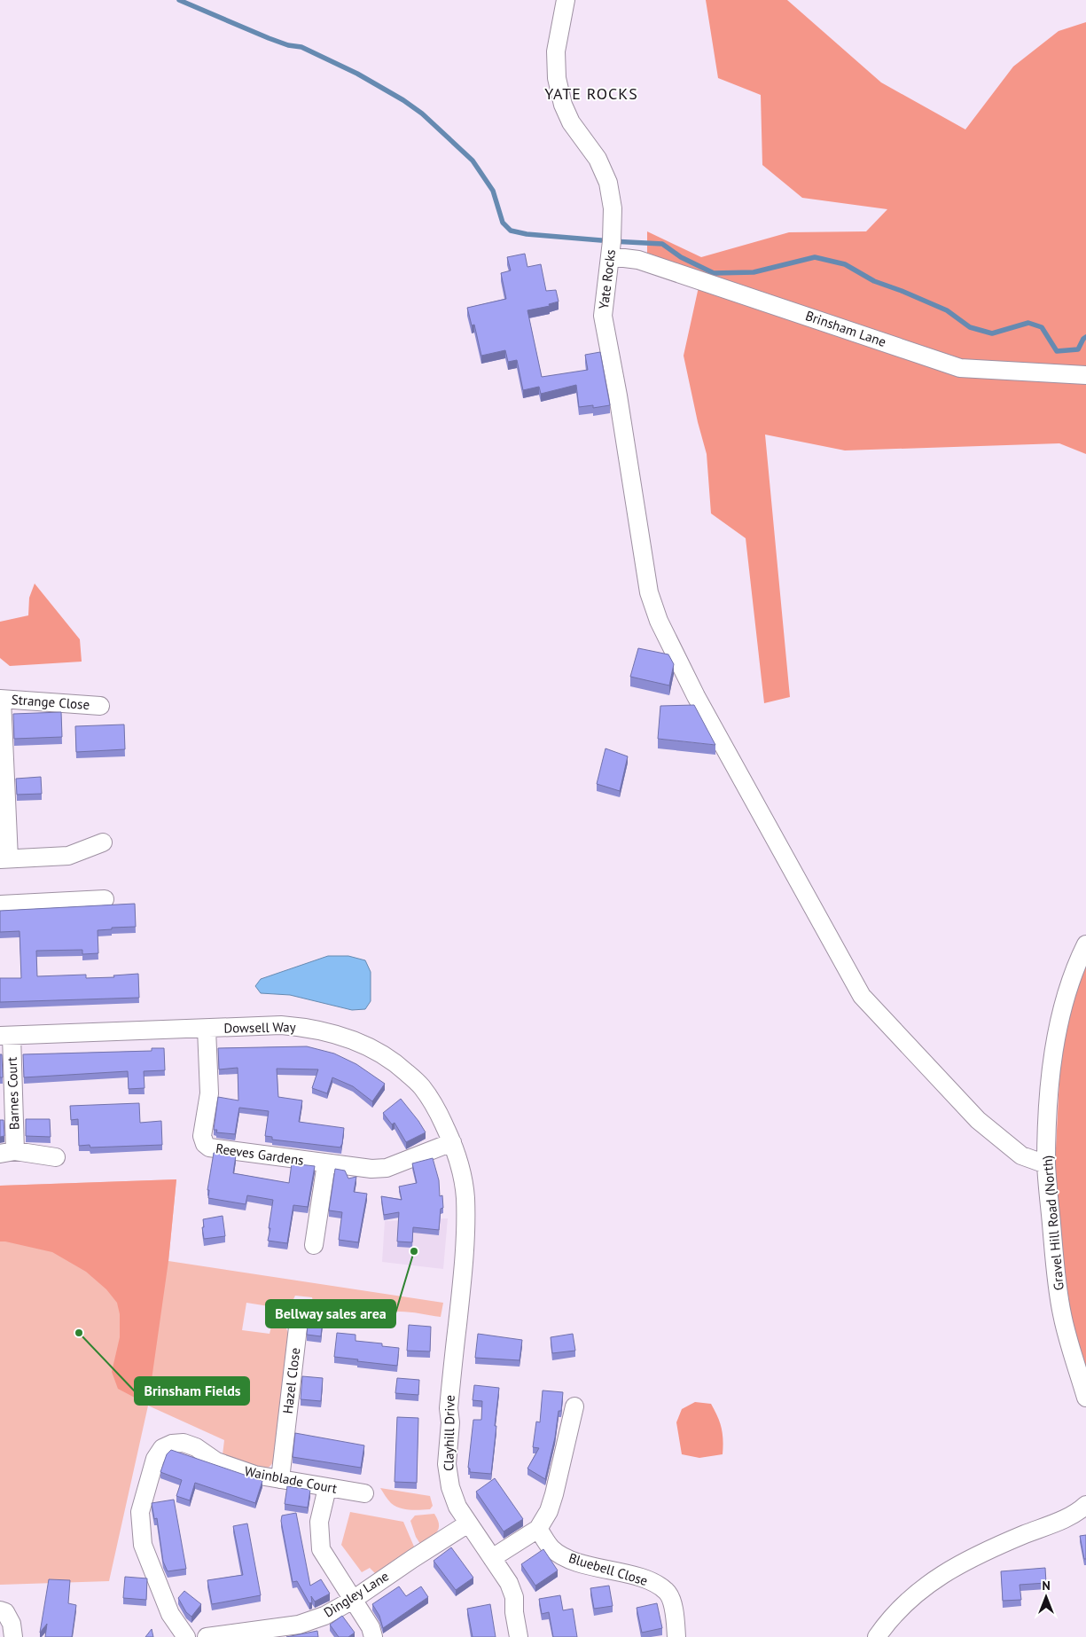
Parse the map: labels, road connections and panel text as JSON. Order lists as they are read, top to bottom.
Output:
{
  "streets": {
    "street": [
      "Yate Rocks",
      "Brinsham Lane",
      "Strange Close",
      "Dowsell Way",
      "Barnes Court",
      "Reeves Gardens",
      "Gravel Hill Road (North)",
      "Hazel Close",
      "Clayhill Drive",
      "Wainblade Court",
      "Bluebell Close",
      "Dingley Lane"
    ]
  },
  "crossings": [
    ["Yate Rocks", "Brinsham Lane"],
    ["Yate Rocks", "Gravel Hill Road (North)"],
    ["Dowsell Way", "Barnes Court"],
    ["Dowsell Way", "Reeves Gardens"],
    ["Dowsell Way", "Clayhill Drive"],
    ["Hazel Close", "Wainblade Court"],
    ["Clayhill Drive", "Dingley Lane"]
  ],
  "districts": ["YATE ROCKS"],
  "places": ["Bellway sales area", "Brinsham Fields"],
  "north": "top"
}
